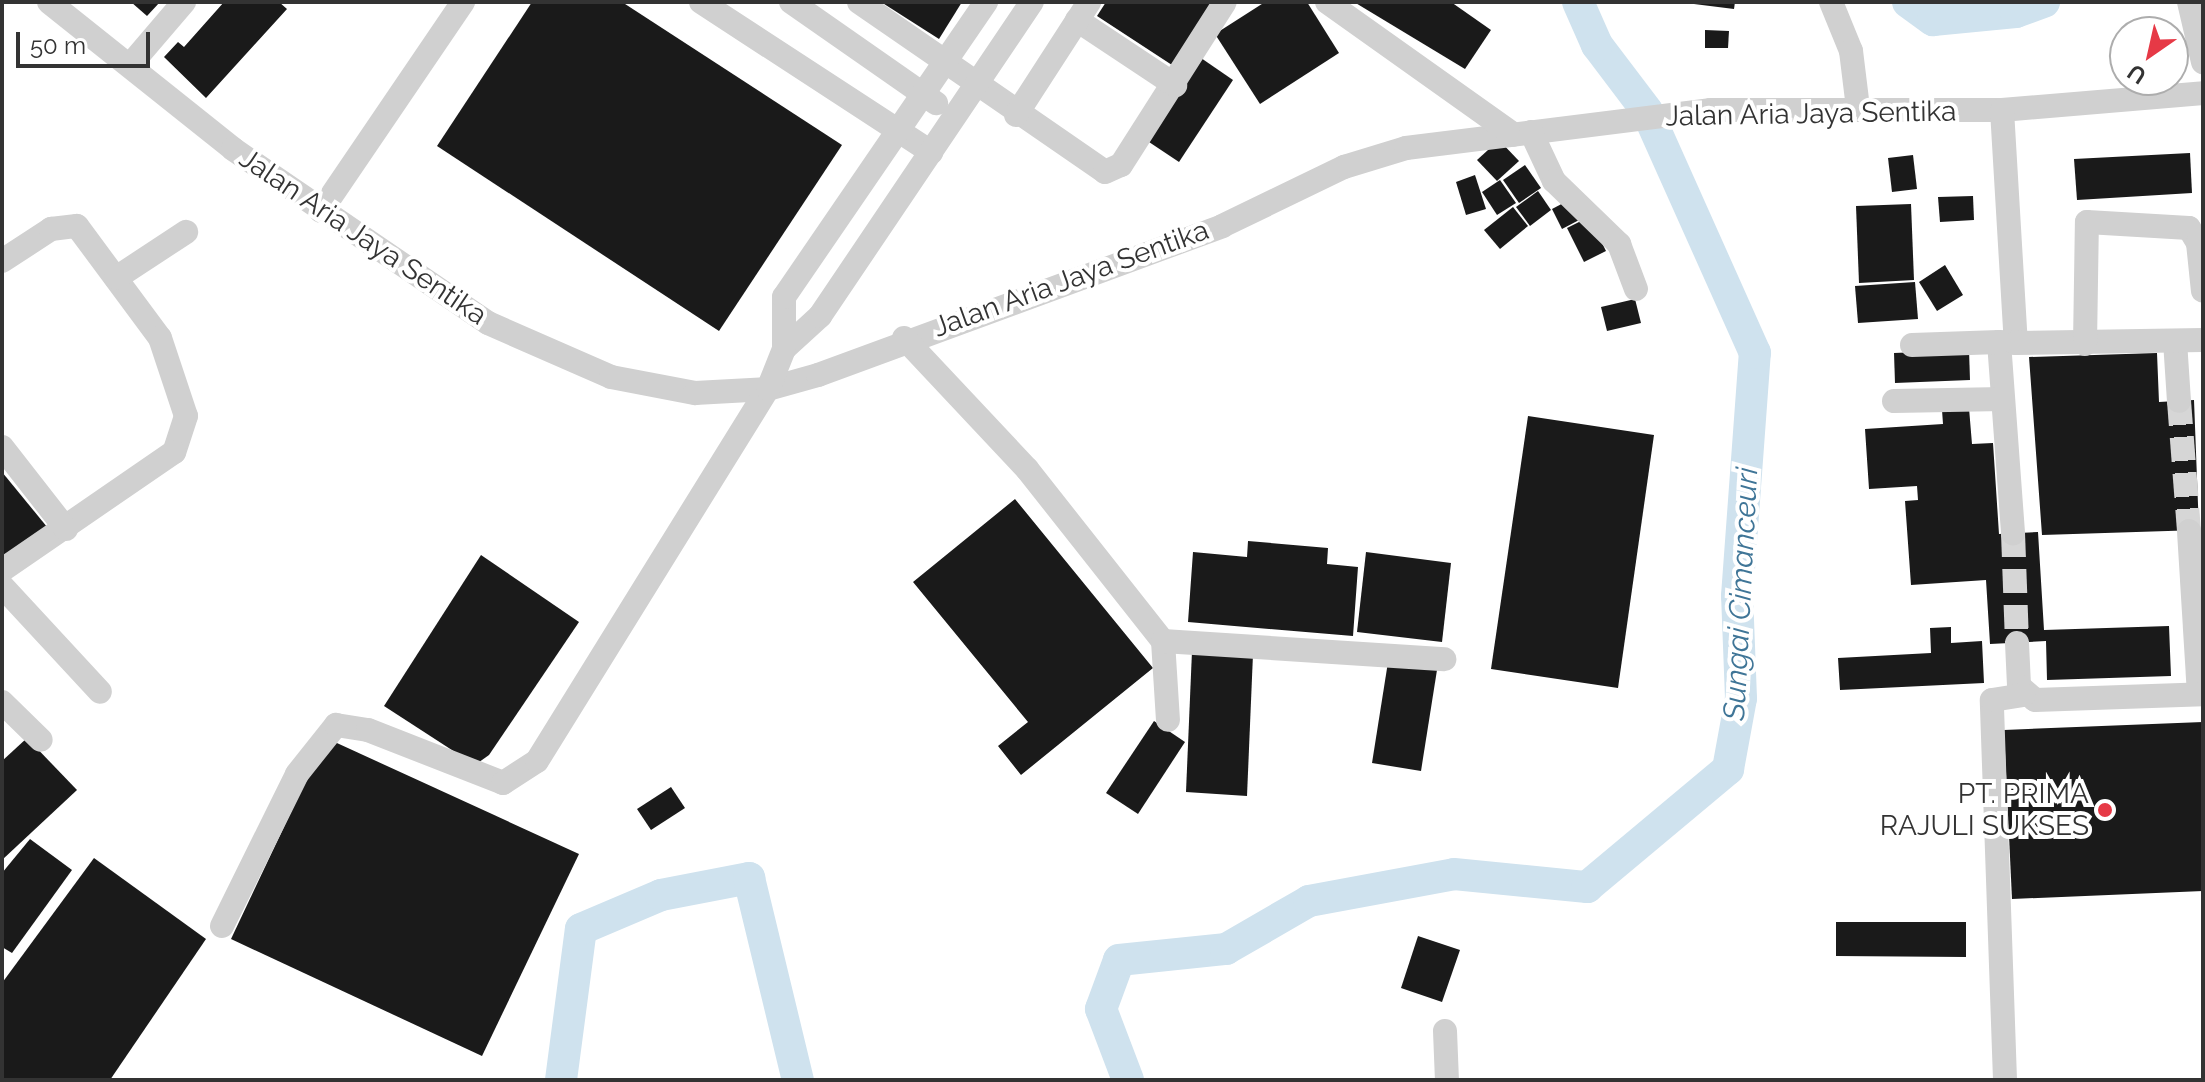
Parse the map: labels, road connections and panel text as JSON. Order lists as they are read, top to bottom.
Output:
{
  "streets": {
    "street": ["Jalan Aria Jaya Sentika"]
  },
  "water": ["Sungai Cimanceuri"],
  "places": ["PT. PRIMA RAJULI SUKSES"],
  "scale_bar": "50 m",
  "north": "bottom left"
}
